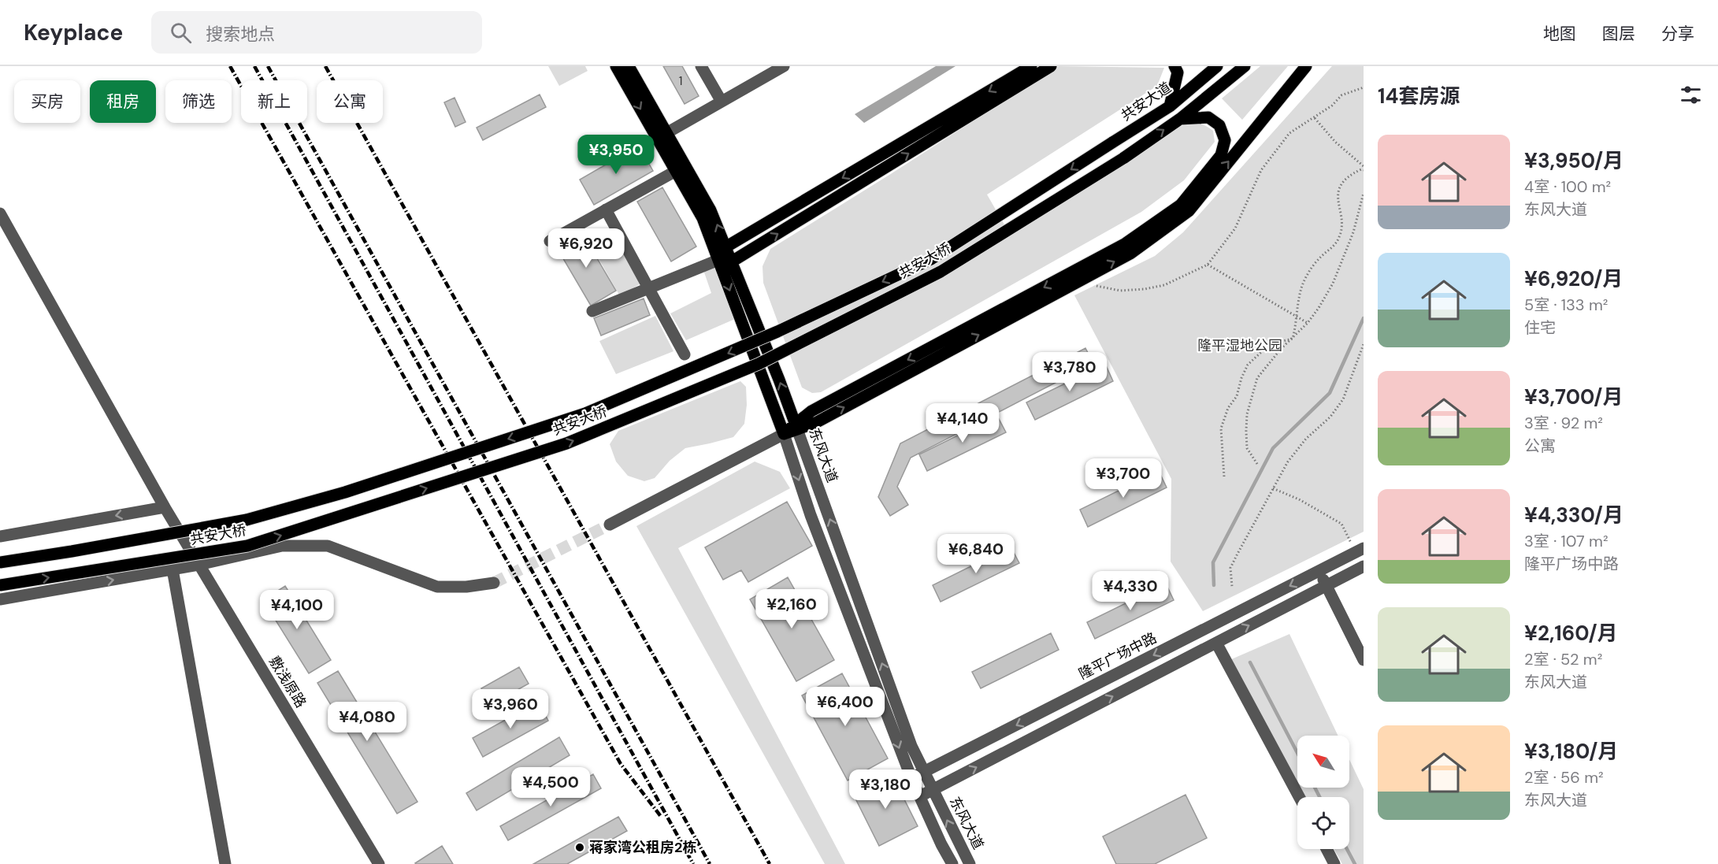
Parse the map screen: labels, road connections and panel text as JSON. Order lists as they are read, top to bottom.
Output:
{
  "streets": {
    "main road": ["共安大道", "共安大桥", "东风大道"],
    "street": ["隆平广场中路", "敷浅原路"]
  },
  "crossings": [
    ["共安大道", "共安大桥"],
    ["东风大道", "隆平广场中路"]
  ],
  "parks": ["隆平湿地公园"],
  "places": ["蒋家湾公租房2栋"],
  "house_numbers": ["1"],
  "north": "top left",
  "page": {
    "header": "Keyplace",
    "search": "搜索地点",
    "nav": ["地图", "图层", "分享"],
    "heading": "14套房源",
    "chip": [
      "买房",
      "租房",
      "筛选",
      "新上",
      "公寓"
    ],
    "list": [
      {
        "name": "¥3,950/月",
        "note": "4室 · 100 m² · 东风大道"
      },
      {
        "name": "¥6,920/月",
        "note": "5室 · 133 m² · 住宅"
      },
      {
        "name": "¥3,700/月",
        "note": "3室 · 92 m² · 公寓"
      },
      {
        "name": "¥4,330/月",
        "note": "3室 · 107 m² · 隆平广场中路"
      },
      {
        "name": "¥2,160/月",
        "note": "2室 · 52 m² · 东风大道"
      },
      {
        "name": "¥3,180/月",
        "note": "2室 · 56 m² · 东风大道"
      }
    ],
    "price": [
      "¥3,950",
      "¥6,920",
      "¥3,780",
      "¥4,140",
      "¥3,700",
      "¥6,840",
      "¥4,330",
      "¥2,160",
      "¥4,100",
      "¥6,400",
      "¥3,960",
      "¥4,080",
      "¥4,500",
      "¥3,180"
    ]
  }
}
